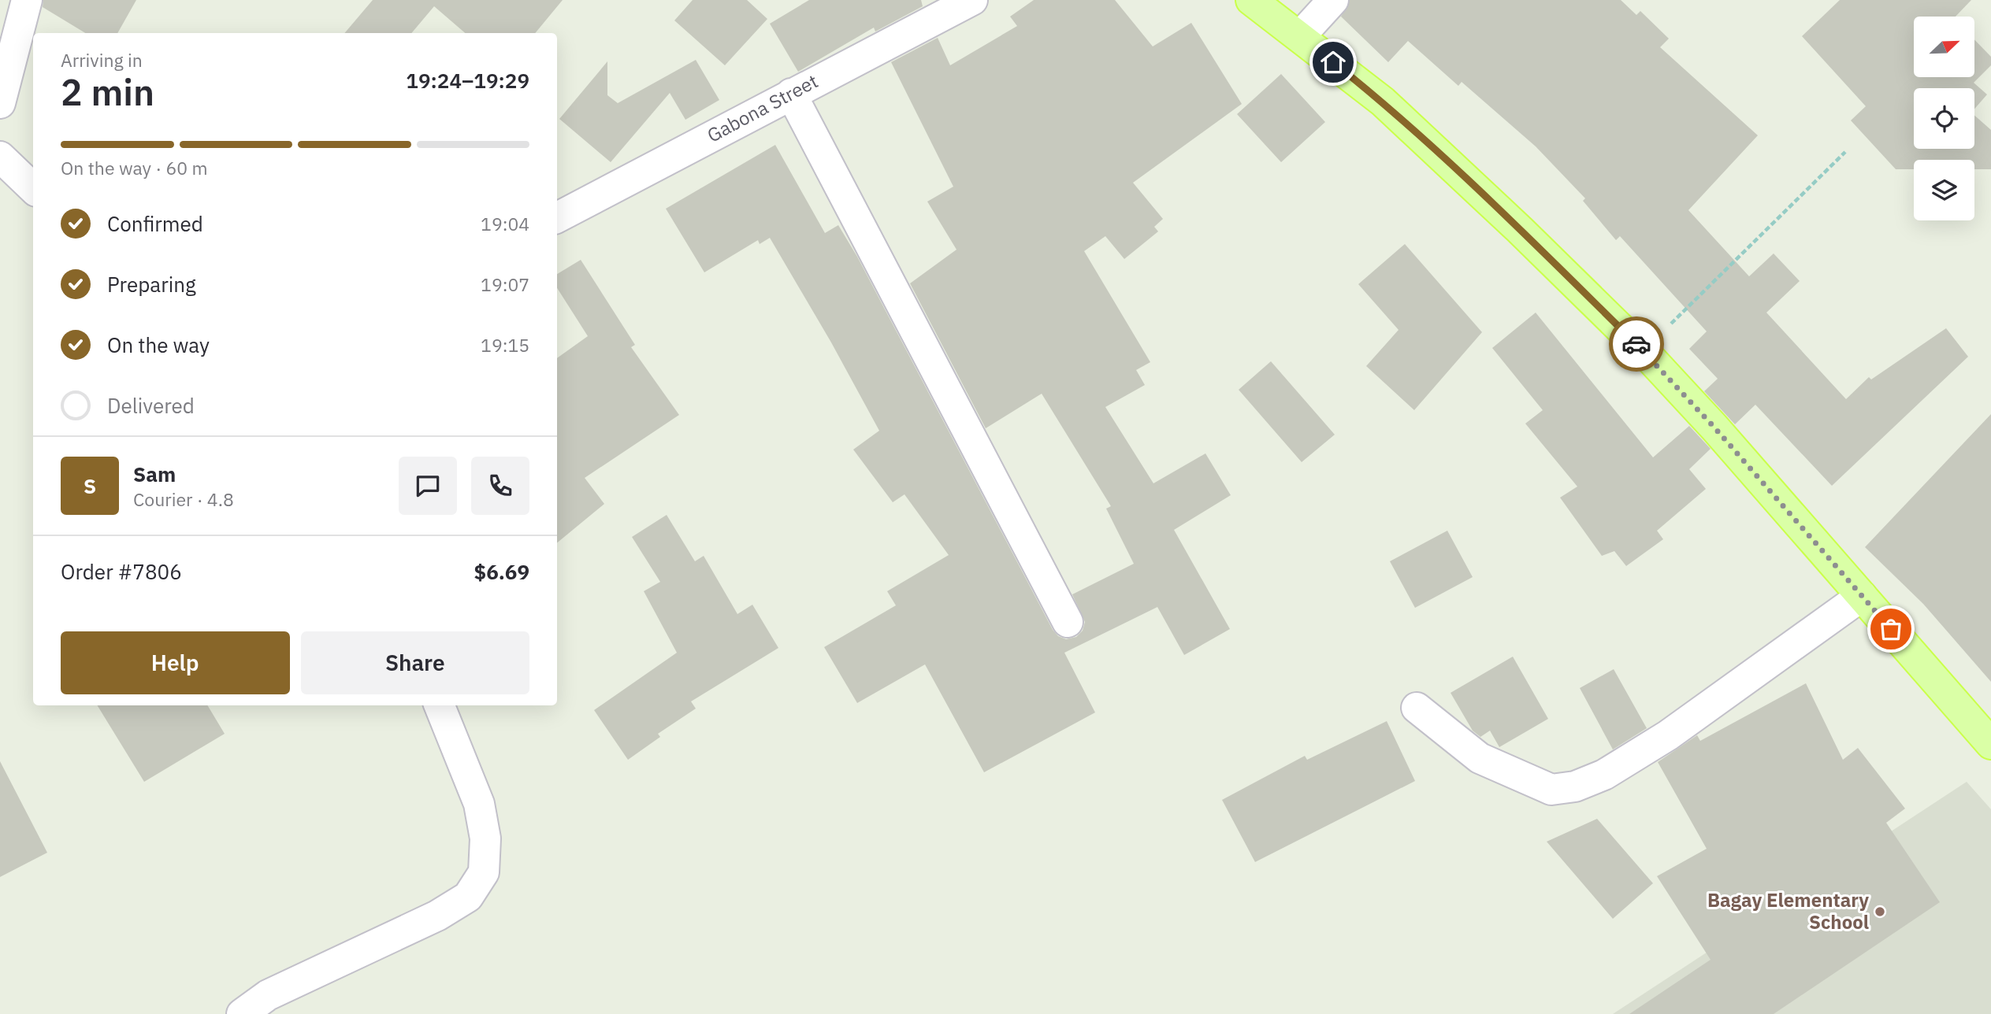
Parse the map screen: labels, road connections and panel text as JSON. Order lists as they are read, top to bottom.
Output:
{
  "streets": {
    "street": ["Gabona Street"]
  },
  "places": ["Bagay Elementary School"],
  "north": "top right",
  "page": {
    "heading": ["2 min", "Arriving in", "19:24–19:29"],
    "panel": [
      "Sam",
      "Courier · 4.8",
      "Order #7806",
      "$6.69"
    ],
    "bar": "On the way · 60 m",
    "list": [
      ["Confirmed", "19:04"],
      ["Preparing", "19:07"],
      ["On the way", "19:15"],
      "Delivered"
    ],
    "round": "S",
    "buttons": ["Help", "Share"]
  }
}
